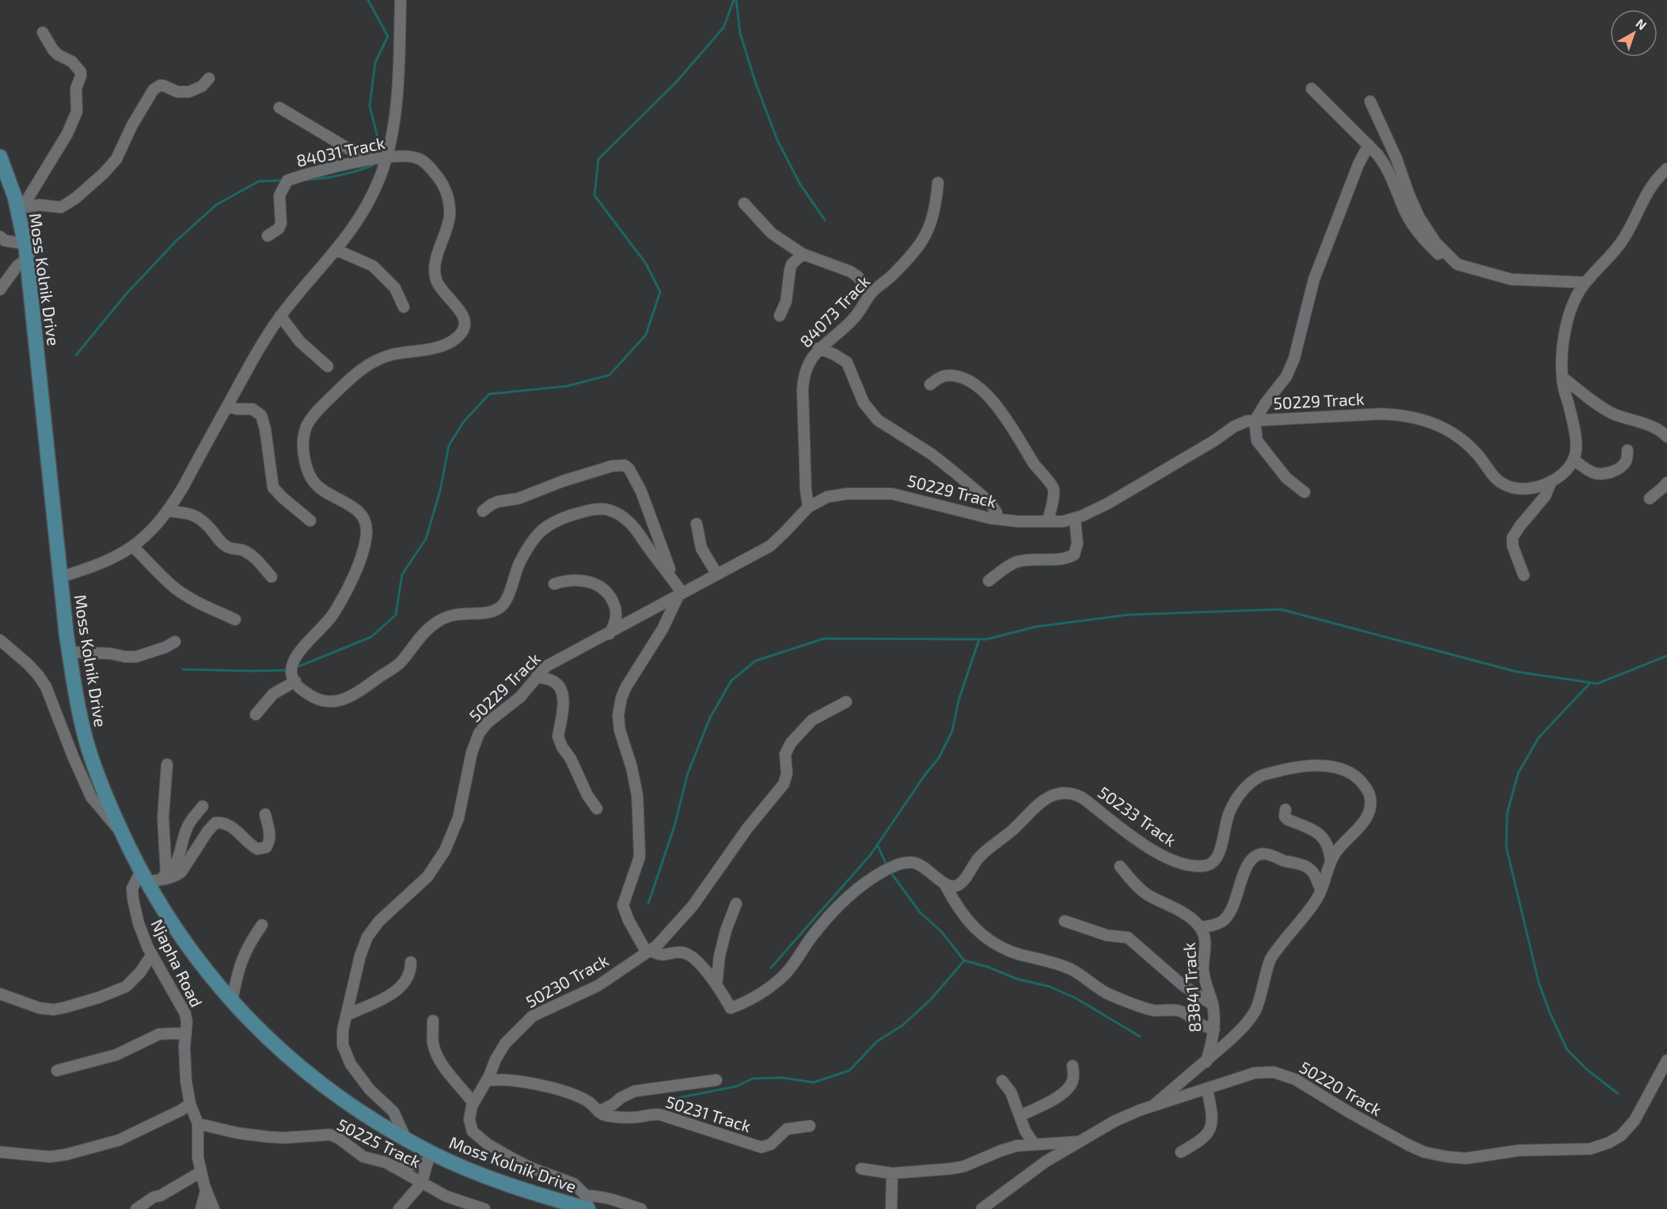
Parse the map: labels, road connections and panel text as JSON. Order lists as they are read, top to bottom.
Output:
{
  "streets": {
    "main road": ["Moss Kolnik Drive"],
    "street": [
      "84031 Track",
      "84073 Track",
      "50229 Track",
      "50233 Track",
      "Njapha Road",
      "50230 Track",
      "83841 Track",
      "50220 Track",
      "50231 Track",
      "50225 Track"
    ]
  },
  "crossings": [
    ["Moss Kolnik Drive", "50229 Track"],
    ["Moss Kolnik Drive", "Njapha Road"],
    ["Moss Kolnik Drive", "50230 Track"],
    ["84073 Track", "50229 Track"],
    ["50233 Track", "83841 Track"],
    ["50233 Track", "50220 Track"],
    ["Njapha Road", "50225 Track"],
    ["50230 Track", "50231 Track"]
  ],
  "north": "top right"
}
